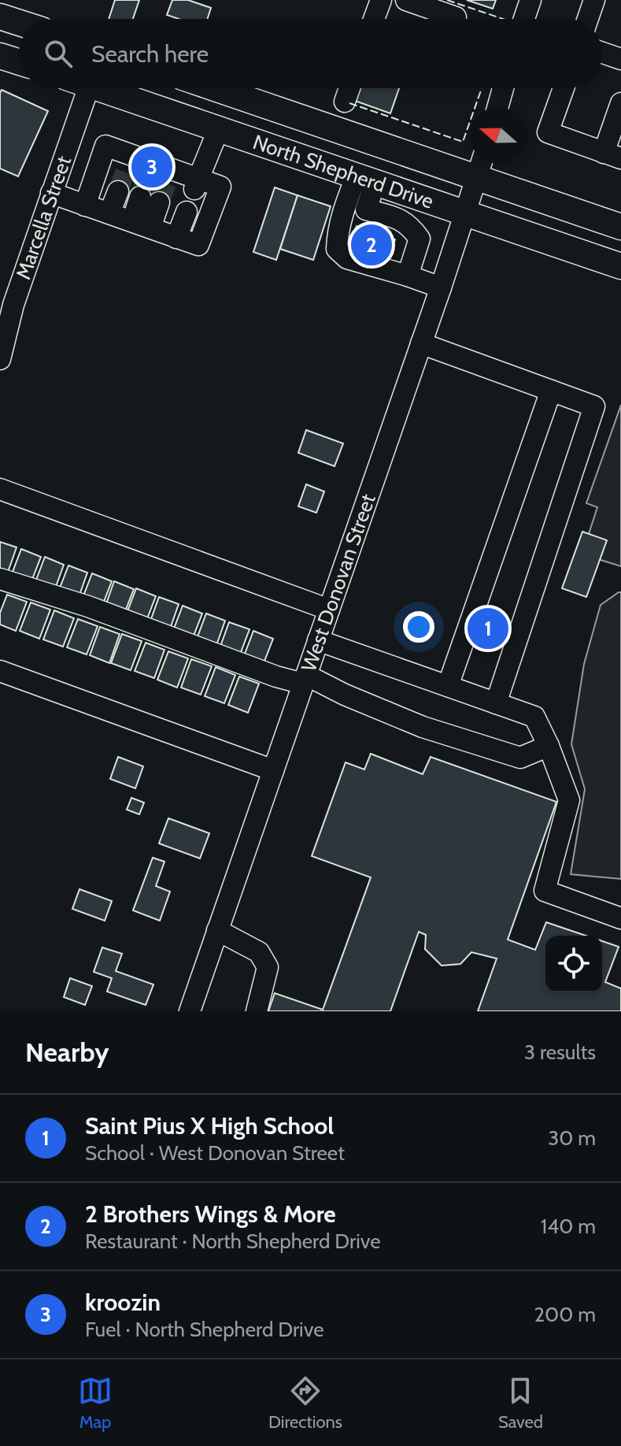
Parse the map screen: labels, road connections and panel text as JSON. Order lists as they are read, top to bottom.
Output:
{
  "streets": {
    "main road": ["North Shepherd Drive"],
    "street": ["Marcella Street", "West Donovan Street"]
  },
  "crossings": [
    ["North Shepherd Drive", "West Donovan Street"]
  ],
  "north": "left",
  "page": {
    "search": "Search here",
    "pins": ["3", "2", "1"],
    "heading": ["Nearby", "3 results"],
    "list": [
      {
        "mark": "1",
        "name": "Saint Pius X High School",
        "note": "School · West Donovan Street",
        "value": "30 m"
      },
      {
        "mark": "2",
        "name": "2 Brothers Wings & More",
        "note": "Restaurant · North Shepherd Drive",
        "value": "140 m"
      },
      {
        "mark": "3",
        "name": "kroozin",
        "note": "Fuel · North Shepherd Drive",
        "value": "200 m"
      }
    ],
    "nav": ["Map", "Directions", "Saved"]
  }
}
